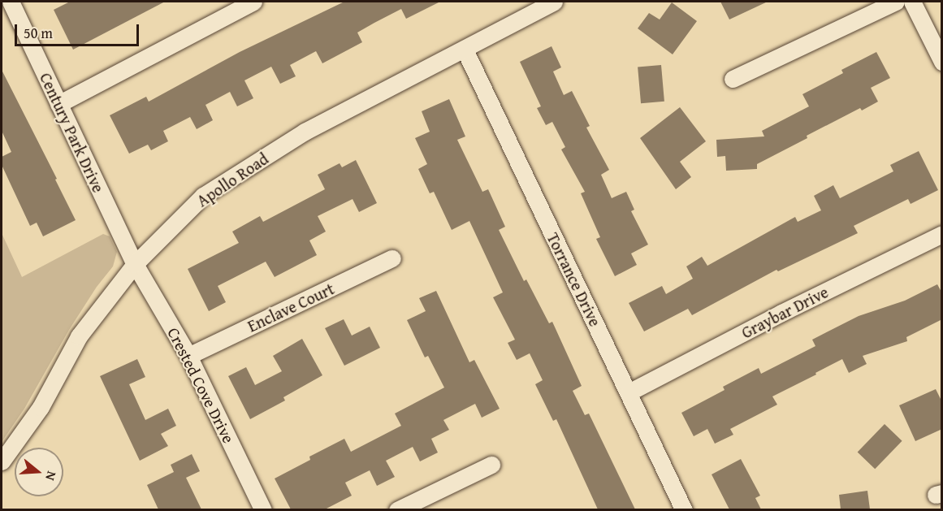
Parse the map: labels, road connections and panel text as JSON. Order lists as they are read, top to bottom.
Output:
{
  "streets": {
    "street": [
      "Century Park Drive",
      "Apollo Road",
      "Torrance Drive",
      "Enclave Court",
      "Graybar Drive",
      "Crested Cove Drive"
    ]
  },
  "crossings": [
    ["Century Park Drive", "Apollo Road"],
    ["Century Park Drive", "Crested Cove Drive"],
    ["Apollo Road", "Torrance Drive"],
    ["Apollo Road", "Crested Cove Drive"],
    ["Torrance Drive", "Graybar Drive"],
    ["Enclave Court", "Crested Cove Drive"]
  ],
  "scale_bar": "50 m",
  "north": "right"
}
